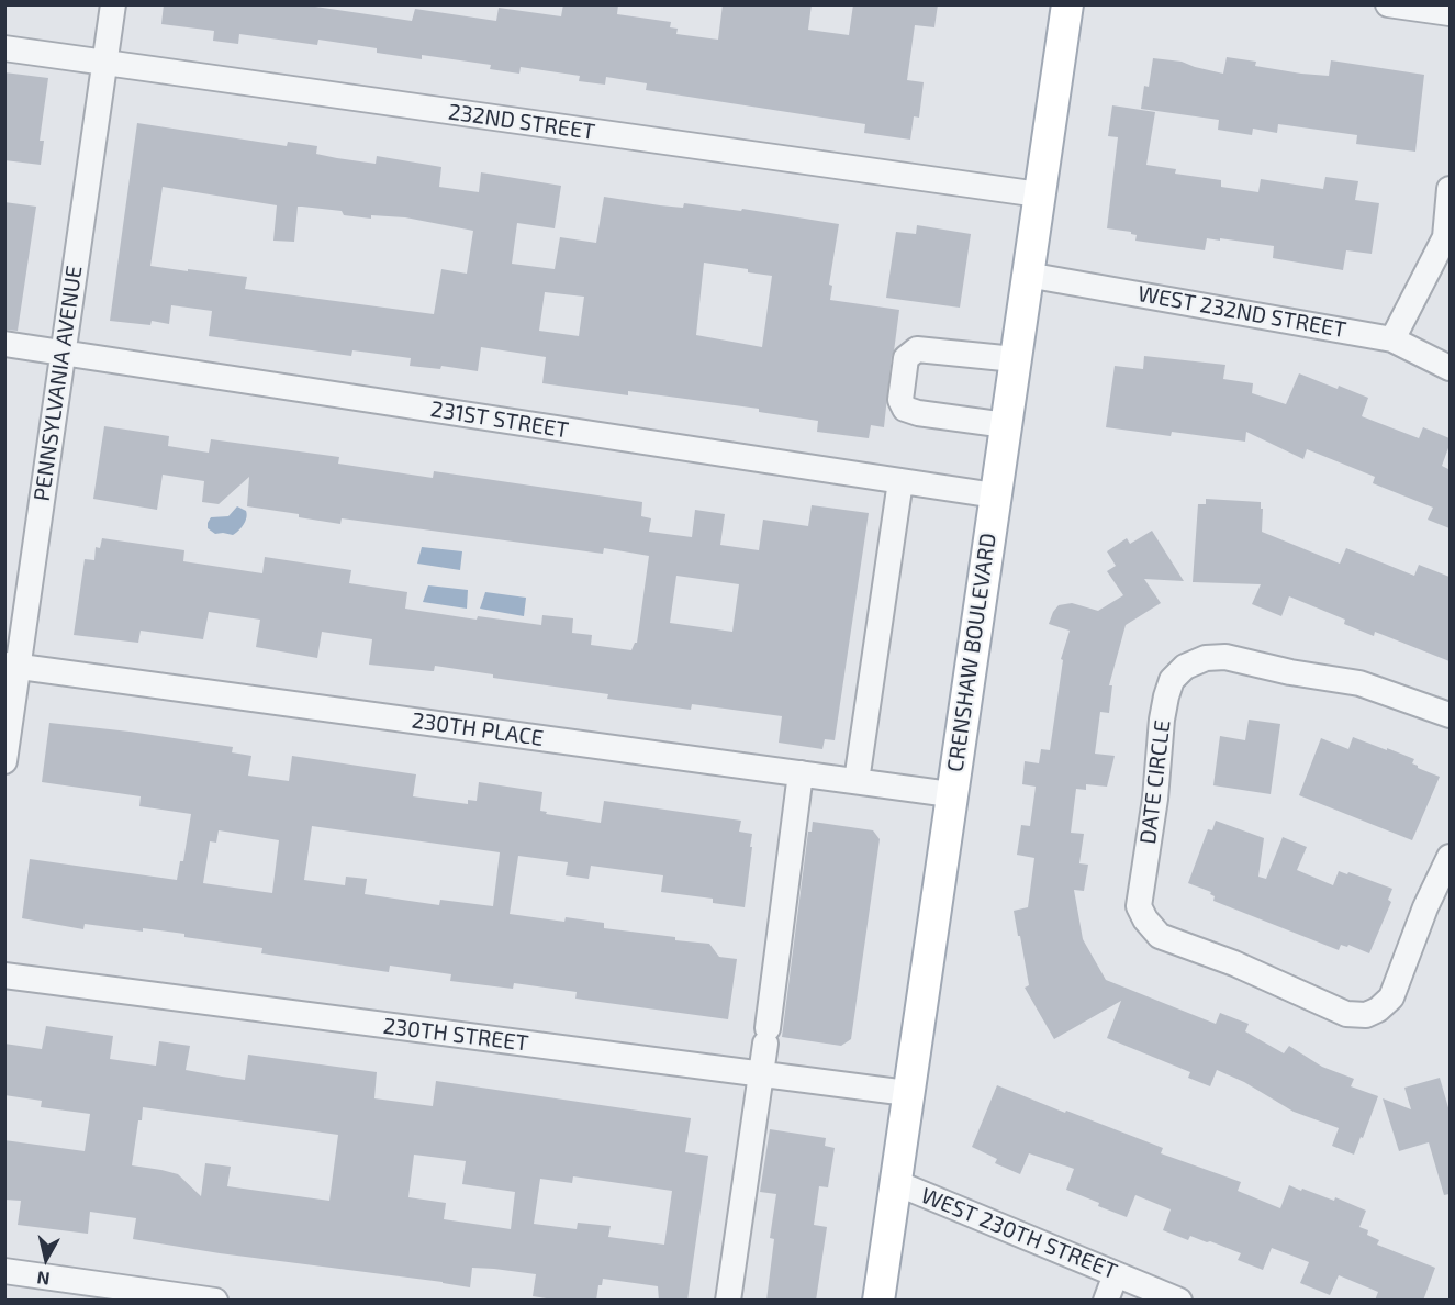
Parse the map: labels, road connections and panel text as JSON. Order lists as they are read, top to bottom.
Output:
{
  "streets": {
    "main road": ["CRENSHAW BOULEVARD"],
    "street": [
      "232ND STREET",
      "WEST 232ND STREET",
      "PENNSYLVANIA AVENUE",
      "231ST STREET",
      "230TH PLACE",
      "DATE CIRCLE",
      "230TH STREET",
      "WEST 230TH STREET"
    ]
  },
  "crossings": [
    ["232ND STREET", "PENNSYLVANIA AVENUE"],
    ["232ND STREET", "CRENSHAW BOULEVARD"],
    ["WEST 232ND STREET", "CRENSHAW BOULEVARD"],
    ["PENNSYLVANIA AVENUE", "231ST STREET"],
    ["PENNSYLVANIA AVENUE", "230TH PLACE"],
    ["231ST STREET", "CRENSHAW BOULEVARD"],
    ["CRENSHAW BOULEVARD", "230TH PLACE"],
    ["CRENSHAW BOULEVARD", "230TH STREET"],
    ["CRENSHAW BOULEVARD", "WEST 230TH STREET"]
  ],
  "north": "bottom"
}
